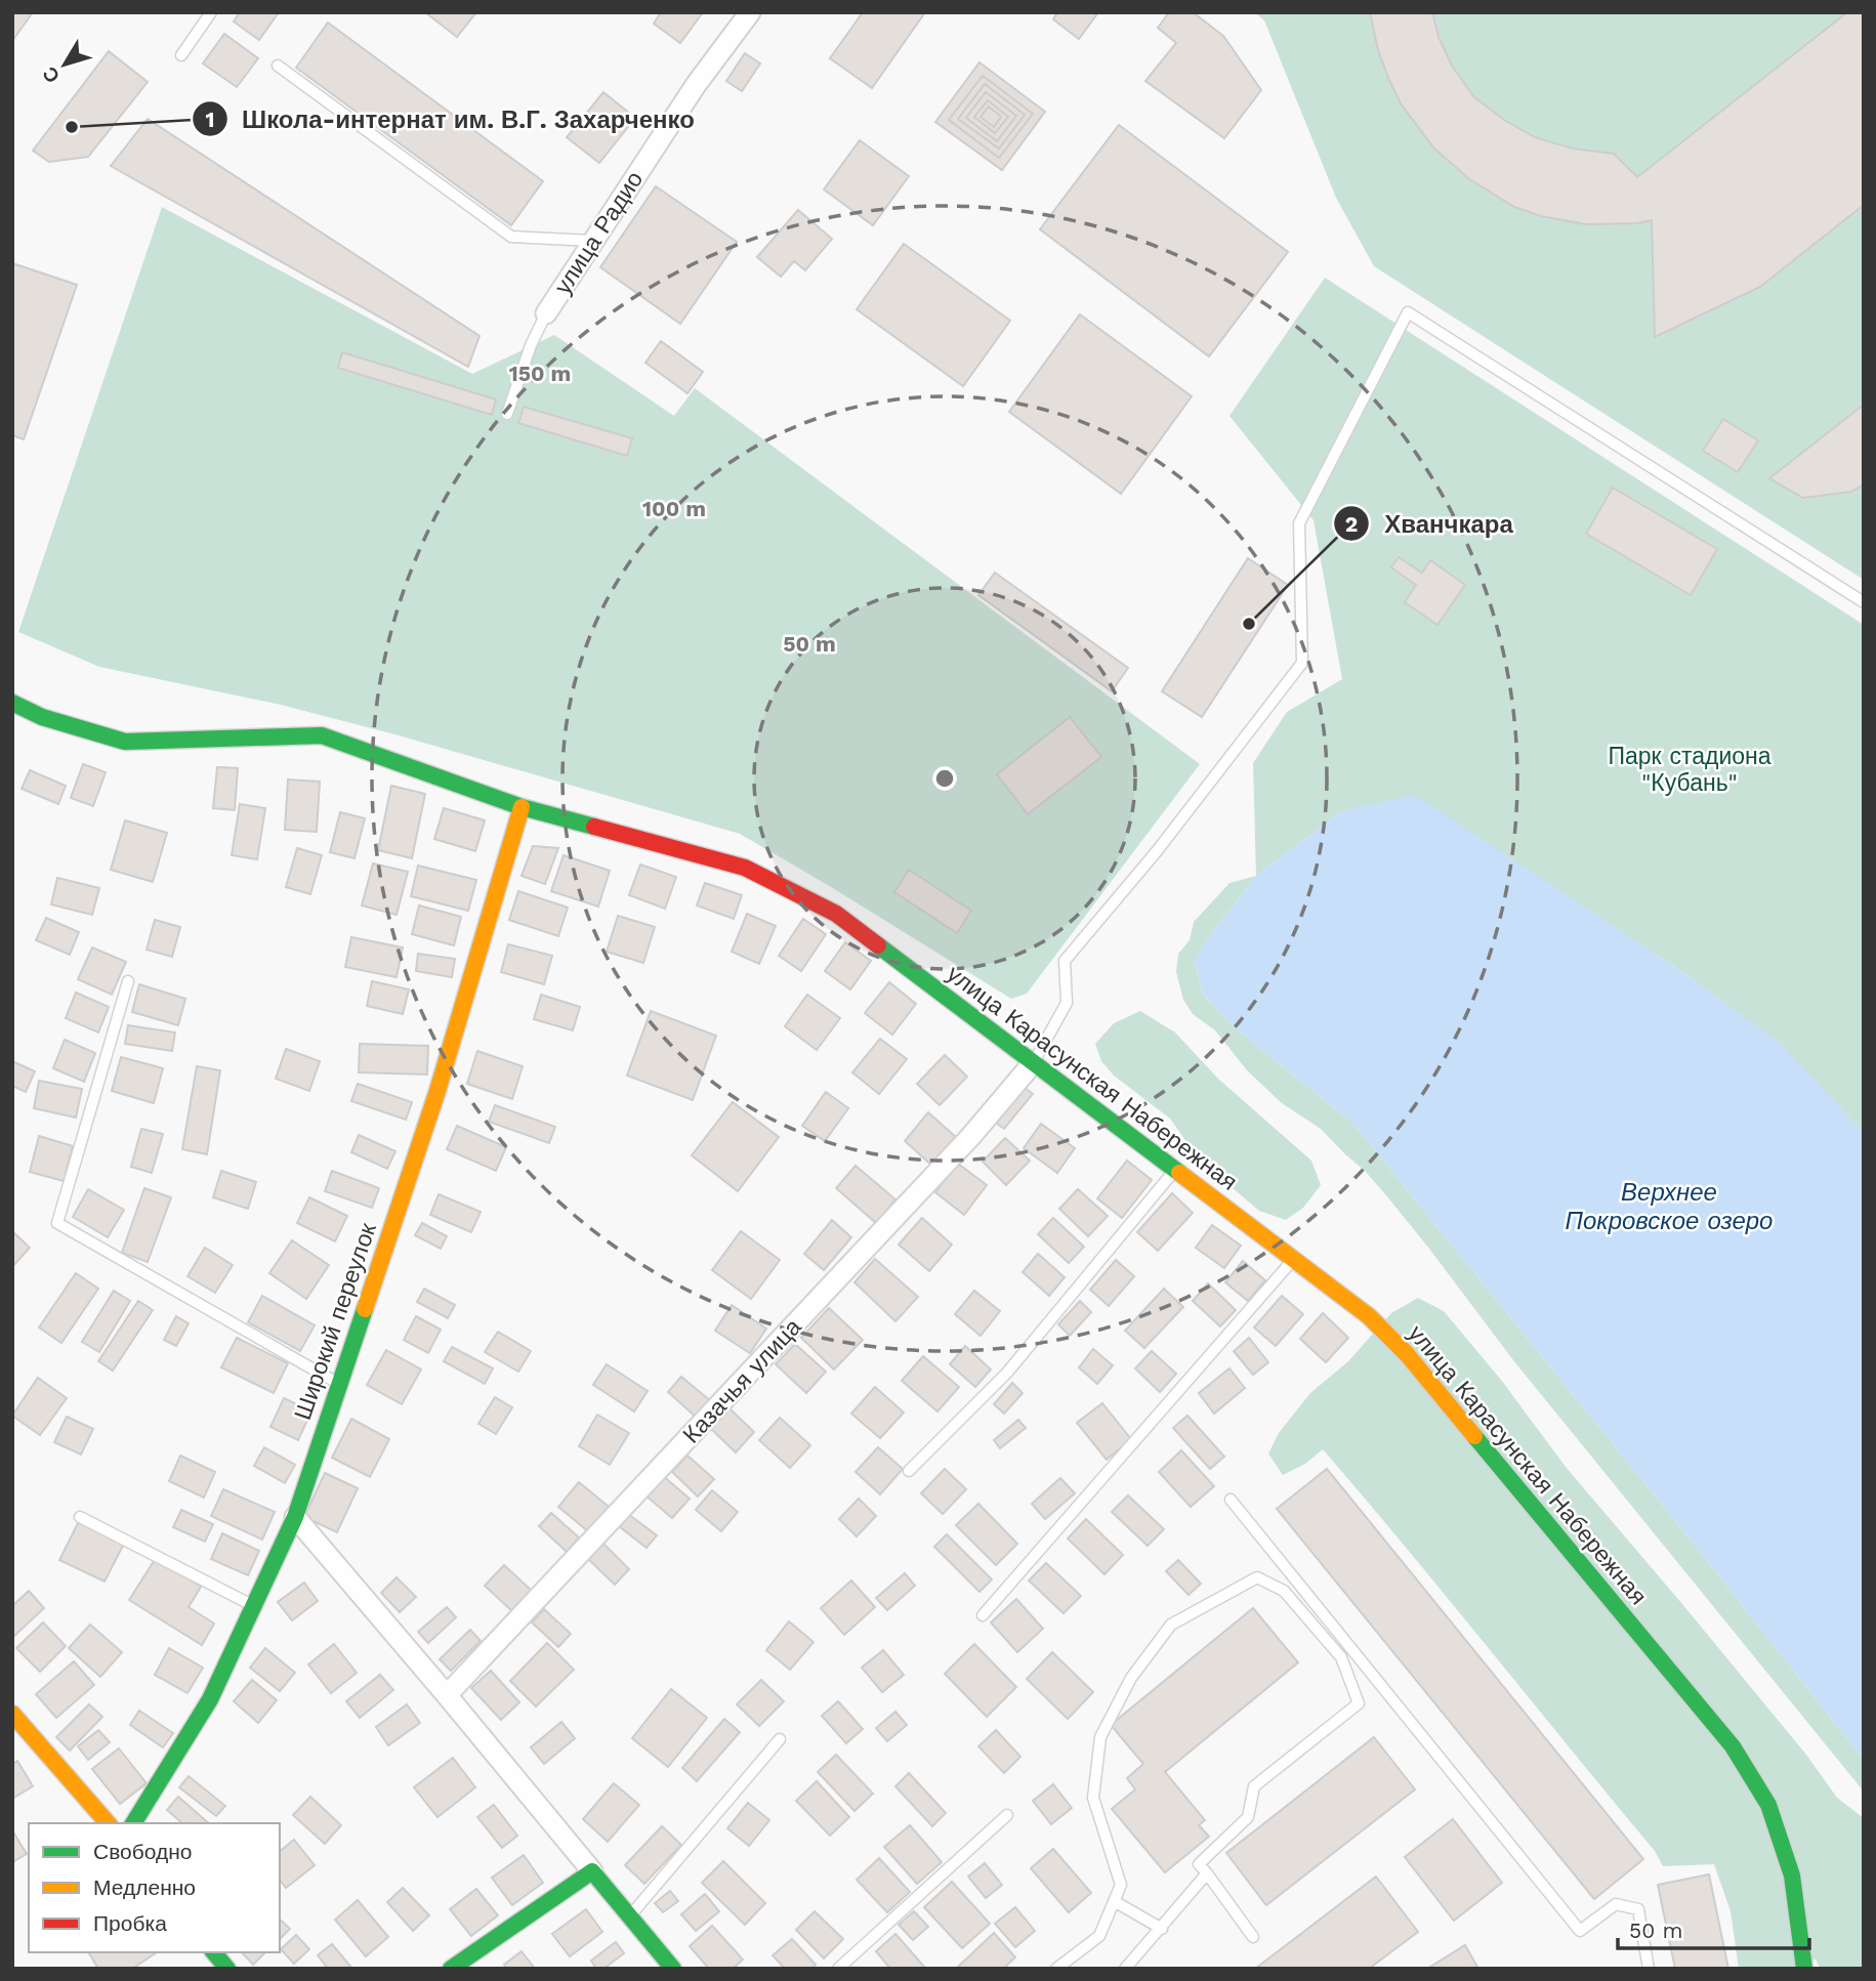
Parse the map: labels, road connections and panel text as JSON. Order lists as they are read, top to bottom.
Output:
{
  "streets": {
    "street": [
      "улица Радио",
      "улица Карасунская Набережная",
      "Широкий переулок",
      "Казачья улица"
    ]
  },
  "crossings": [
    ["улица Карасунская Набережная", "Широкий переулок"],
    ["улица Карасунская Набережная", "Казачья улица"]
  ],
  "water": ["Верхнее Покровское озеро"],
  "parks": ["Парк стадиона \"Кубань\""],
  "places": ["Школа-интернат им. В.Г. Захарченко", "Хванчкара"],
  "legend": ["Свободно", "Медленно", "Пробка"],
  "scale_bar": "50 m",
  "north": "bottom left",
  "rings": ["150 m", "100 m", "50 m"]
}
